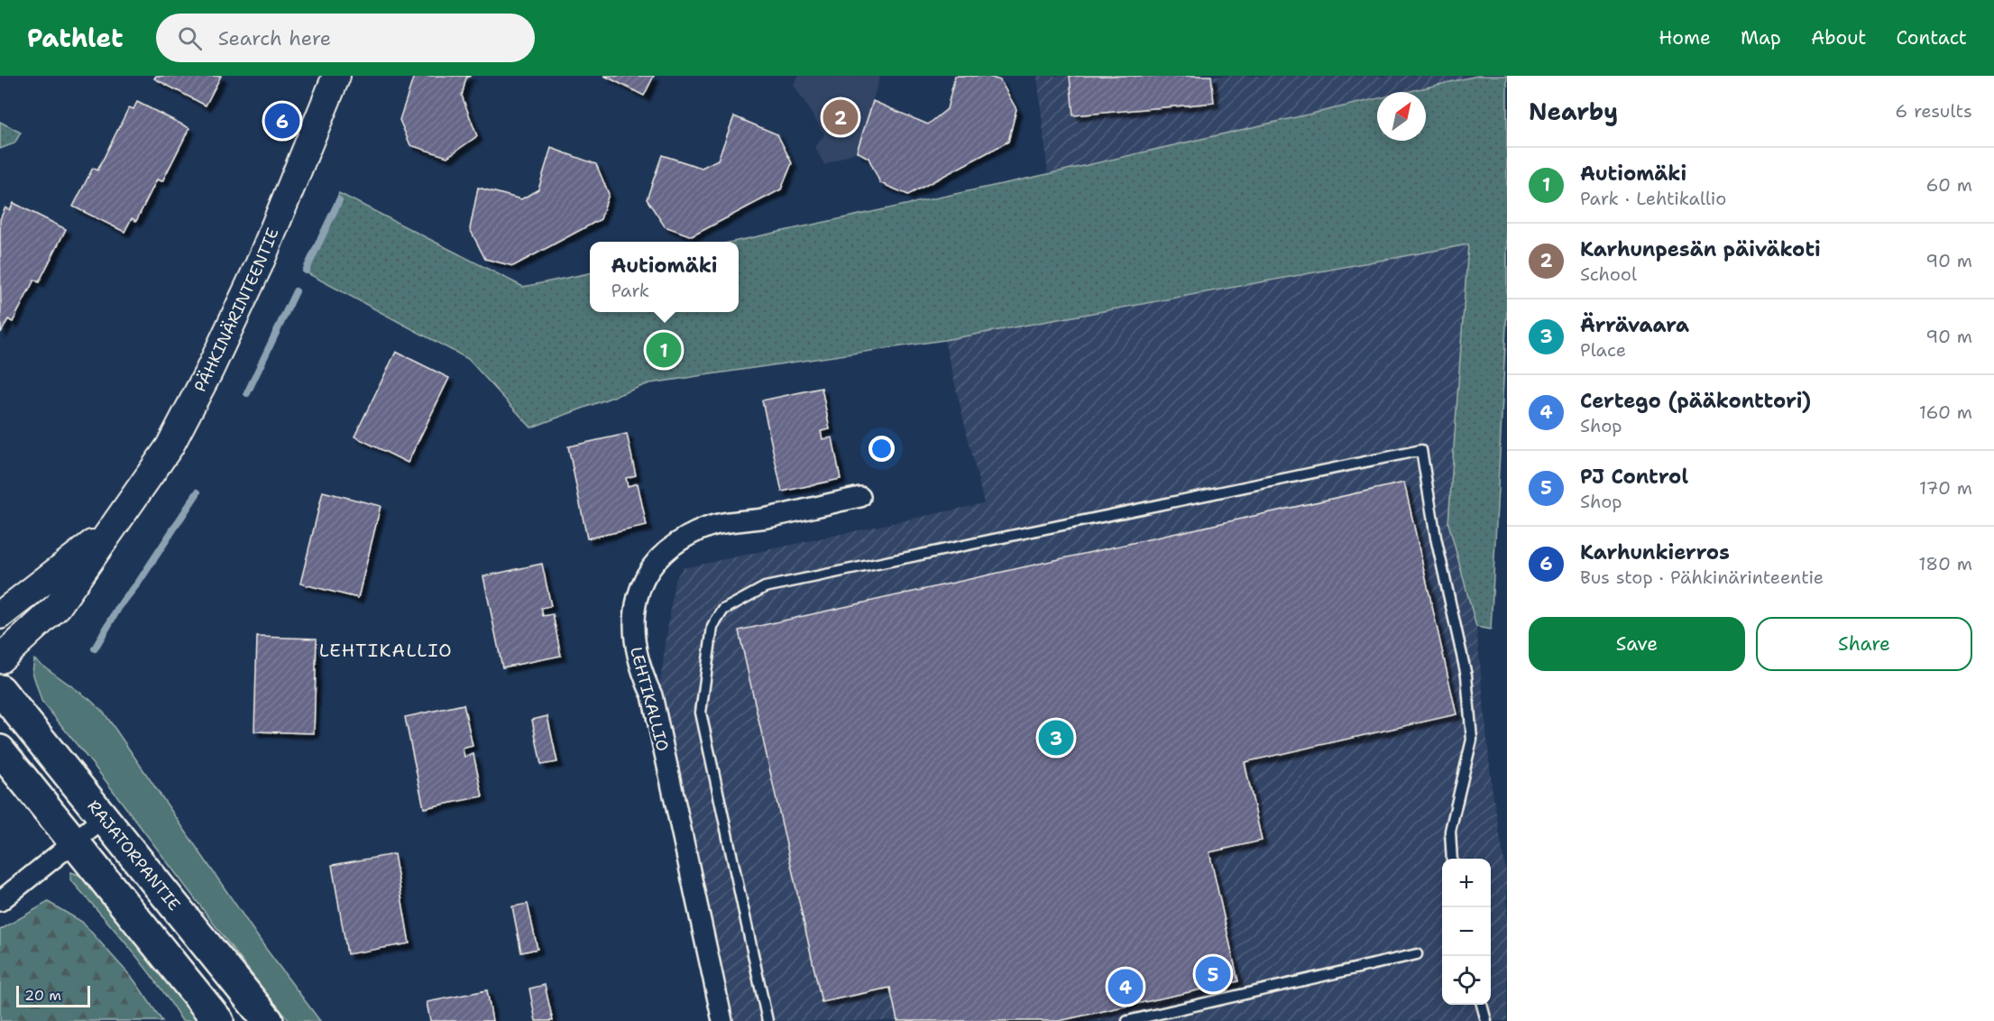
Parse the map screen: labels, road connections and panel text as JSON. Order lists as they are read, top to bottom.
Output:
{
  "streets": {
    "main road": ["RAJATORPANTIE"],
    "street": ["PÄHKINÄRINTEENTIE", "LEHTIKALLIO"]
  },
  "districts": ["LEHTIKALLIO"],
  "scale_bar": "20 m",
  "north": "top right",
  "page": {
    "header": "Pathlet",
    "search": "Search here",
    "nav": [
      "Home",
      "Map",
      "About",
      "Contact"
    ],
    "heading": ["Nearby", "6 results"],
    "pins": [
      "2",
      "6",
      "1",
      "3",
      "5",
      "4"
    ],
    "list": [
      {
        "mark": "1",
        "name": "Autiomäki",
        "note": "Park · Lehtikallio",
        "value": "60 m"
      },
      {
        "mark": "2",
        "name": "Karhunpesän päiväkoti",
        "note": "School",
        "value": "90 m"
      },
      {
        "mark": "3",
        "name": "Ärrävaara",
        "note": "Place",
        "value": "90 m"
      },
      {
        "mark": "4",
        "name": "Certego (pääkonttori)",
        "note": "Shop",
        "value": "160 m"
      },
      {
        "mark": "5",
        "name": "PJ Control",
        "note": "Shop",
        "value": "170 m"
      },
      {
        "mark": "6",
        "name": "Karhunkierros",
        "note": "Bus stop · Pähkinärinteentie",
        "value": "180 m"
      }
    ],
    "popup": ["Autiomäki", "Park"],
    "buttons": ["Save", "Share"],
    "map_buttons": ["+", "−"],
    "scale": "20 m"
  }
}
